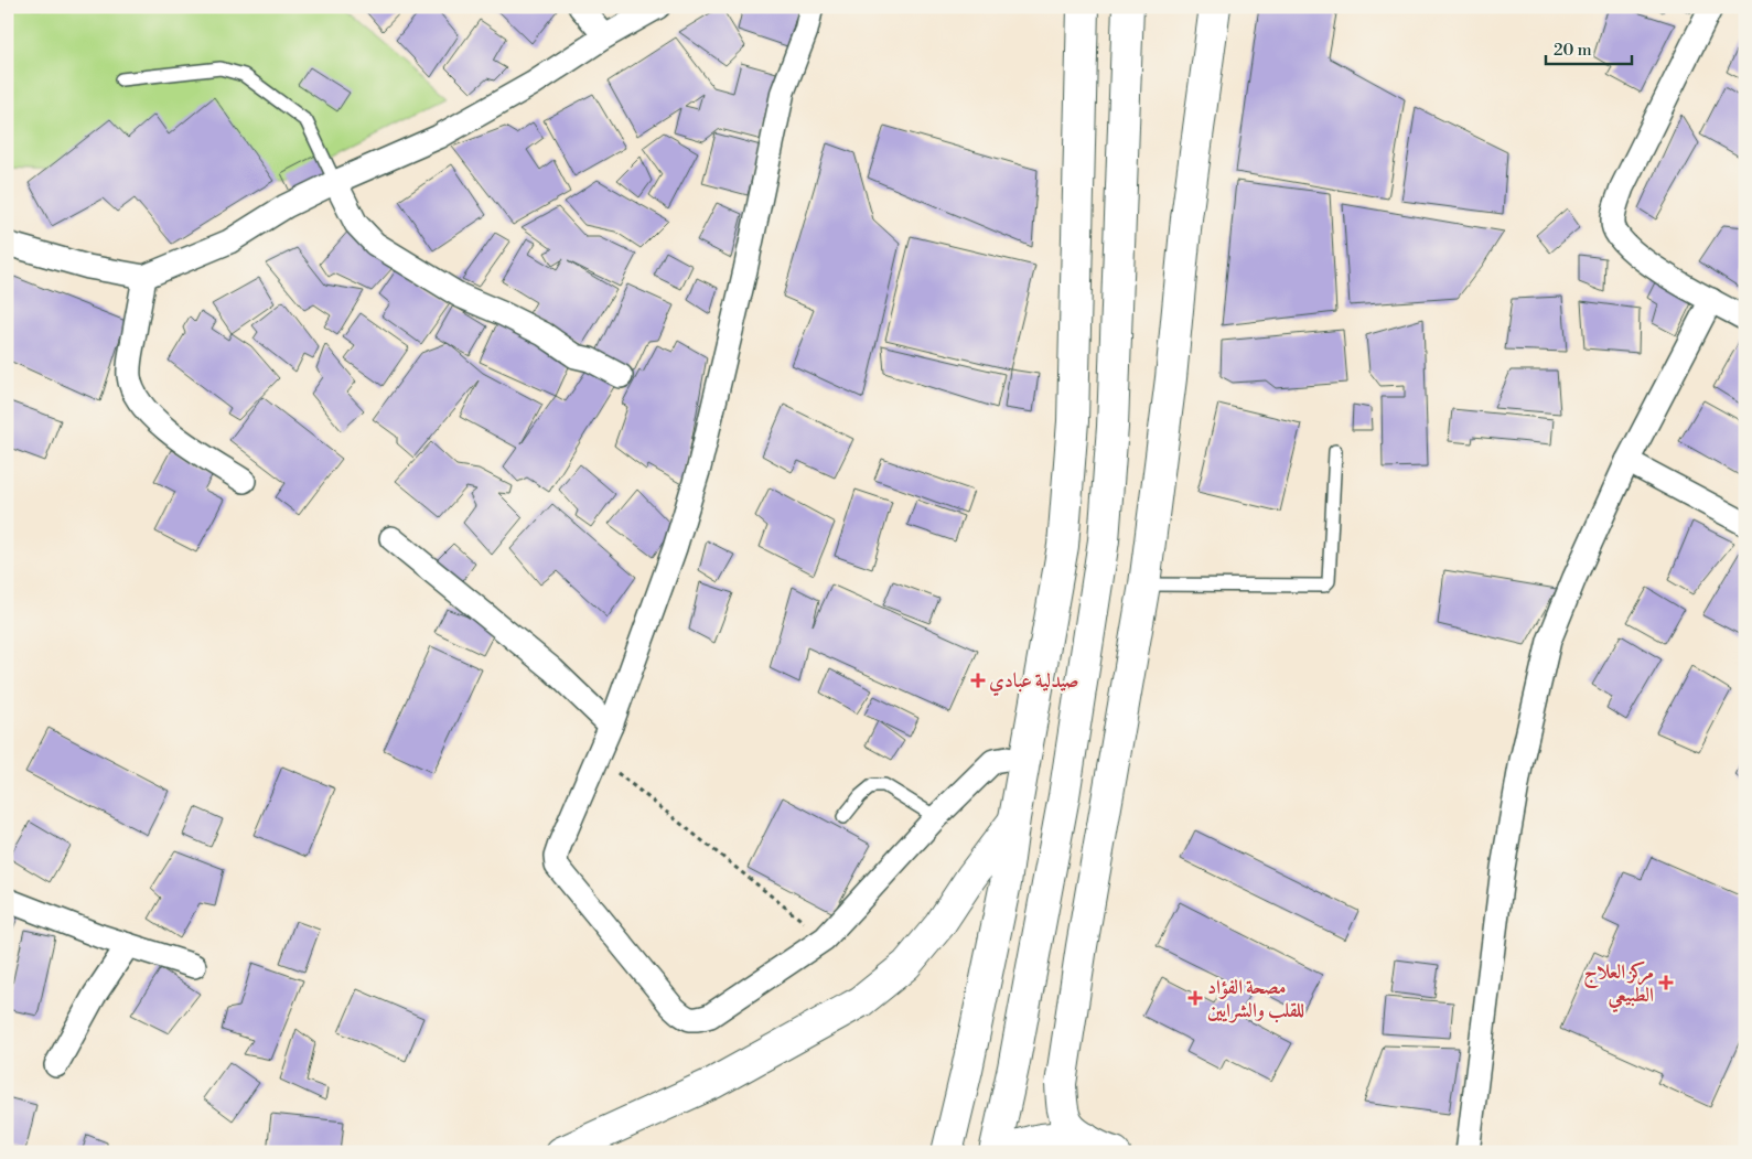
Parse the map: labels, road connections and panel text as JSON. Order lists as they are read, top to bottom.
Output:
{
  "places": {
    "health": ["صيدلية عبادي", "مركز العلاج الطبيعي", "مصحة الفؤاد للقلب والشرايين"]
  },
  "scale_bar": "20 m"
}
